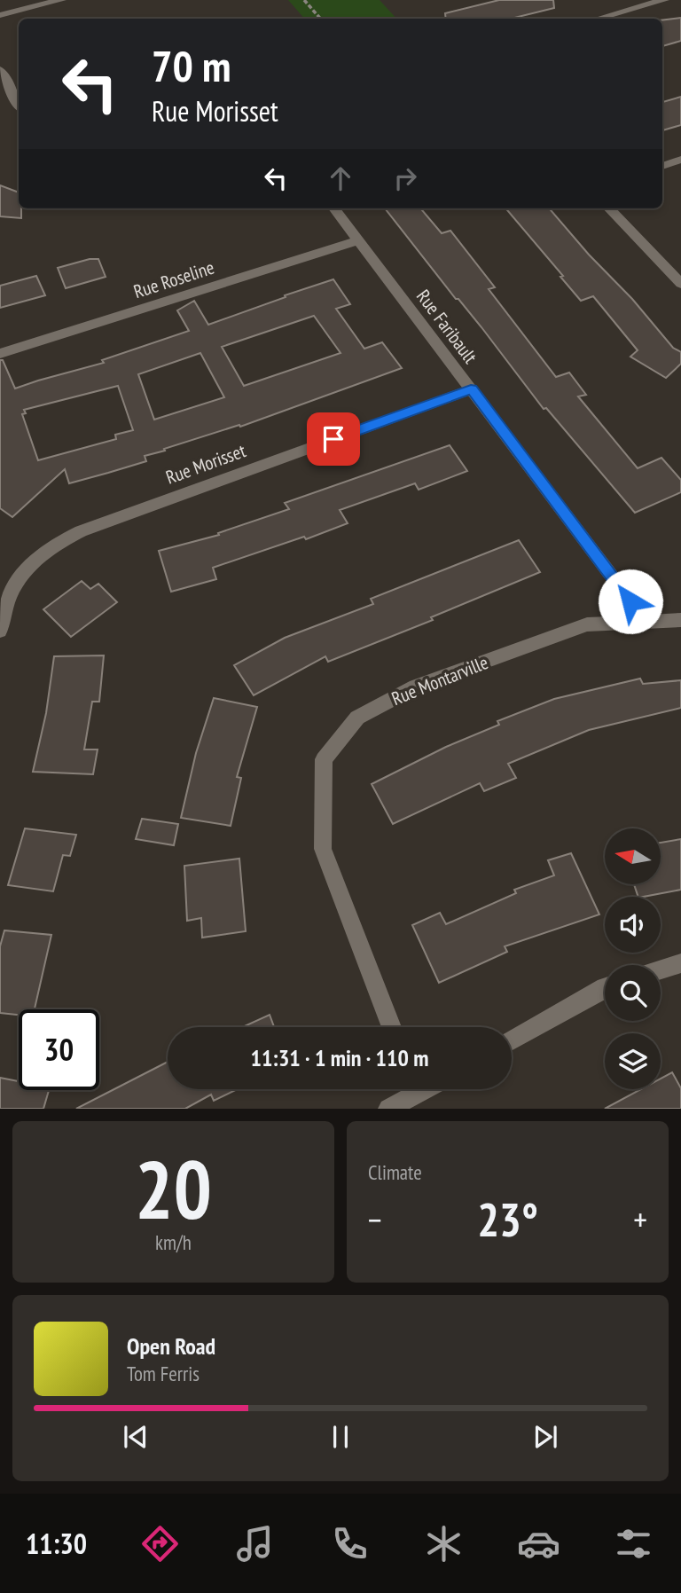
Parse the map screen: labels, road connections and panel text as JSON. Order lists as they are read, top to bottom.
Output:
{
  "streets": {
    "street": [
      "Rue Roseline",
      "Rue Faribault",
      "Rue Morisset",
      "Rue Montarville"
    ]
  },
  "crossings": [
    ["Rue Roseline", "Rue Faribault"],
    ["Rue Faribault", "Rue Morisset"],
    ["Rue Faribault", "Rue Montarville"]
  ],
  "north": "left",
  "page": {
    "turn": ["70 m", "Rue Morisset"],
    "limit": "30",
    "trip": "11:31 · 1 min · 110 m",
    "tile": [
      ["20", "km/h"],
      "Climate"
    ],
    "heat": ["−", "23°", "+"],
    "song": ["Open Road", "Tom Ferris"],
    "tabs": "11:30"
  }
}
